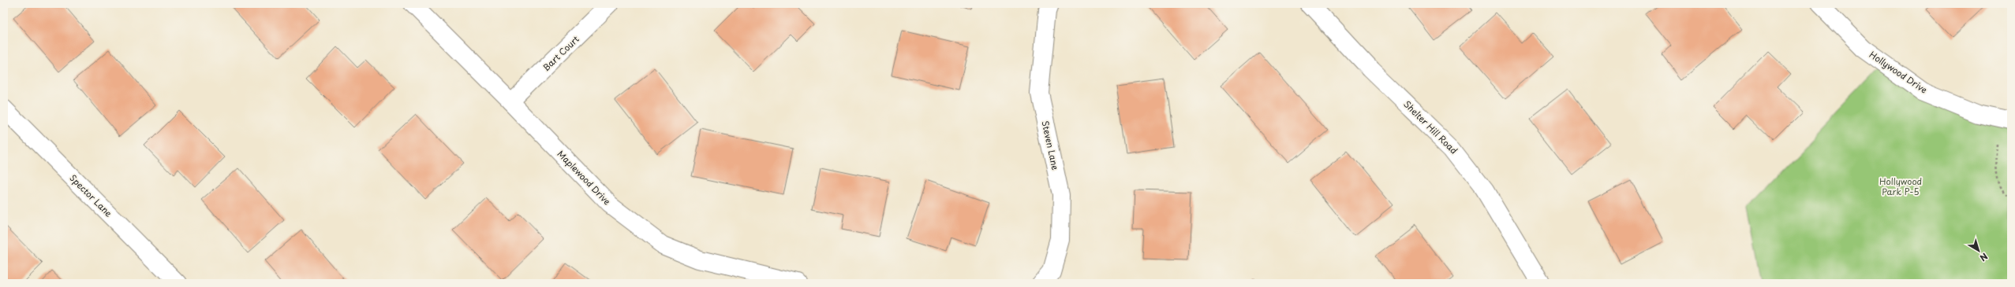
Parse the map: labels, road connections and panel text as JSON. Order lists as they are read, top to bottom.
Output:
{
  "streets": {
    "street": [
      "Bart Court",
      "Hollywood Drive",
      "Shelter Hill Road",
      "Steven Lane",
      "Maplewood Drive",
      "Spector Lane"
    ]
  },
  "crossings": [
    ["Bart Court", "Maplewood Drive"]
  ],
  "parks": ["Hollywood Park P-5"],
  "north": "bottom right"
}
